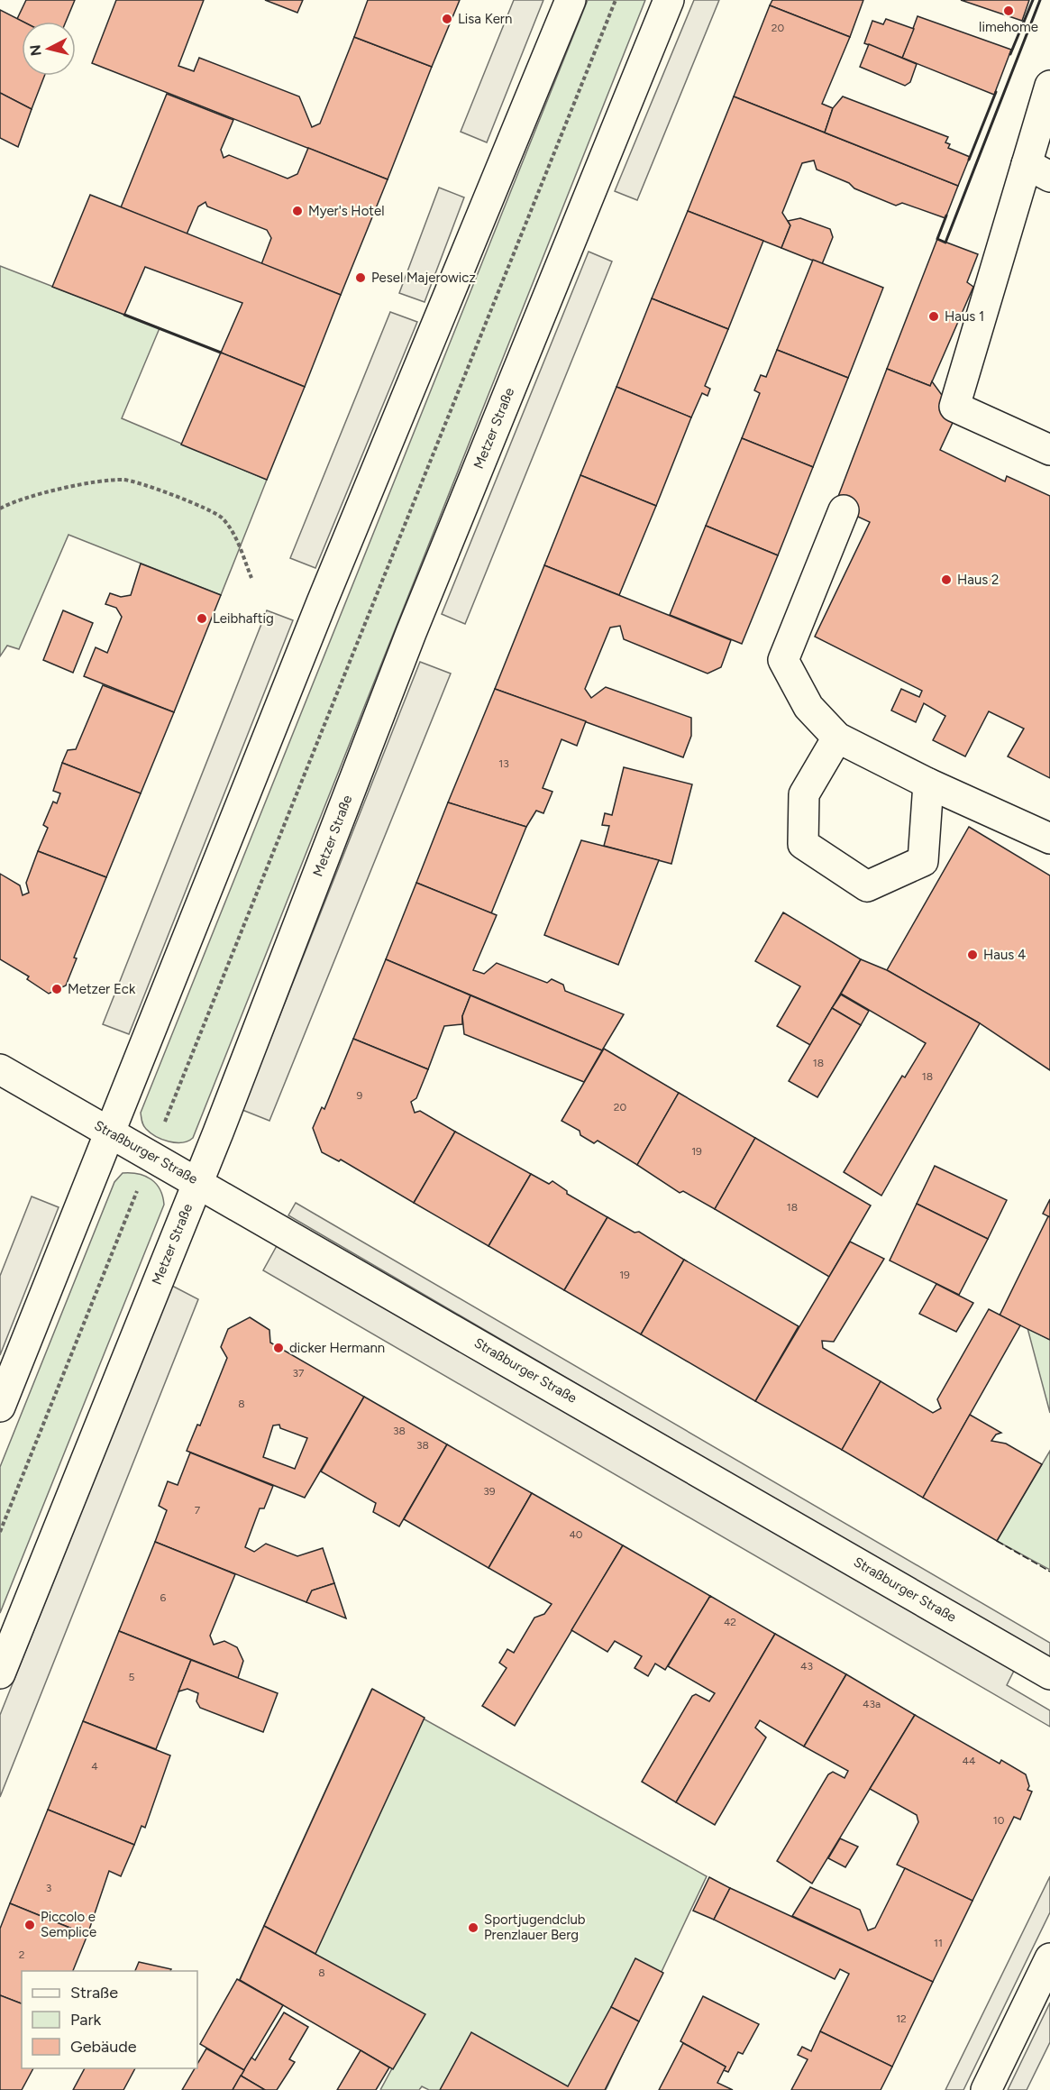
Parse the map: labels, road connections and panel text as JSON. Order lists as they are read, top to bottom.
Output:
{
  "streets": {
    "street": ["Metzer Straße", "Straßburger Straße"]
  },
  "crossings": [
    ["Metzer Straße", "Straßburger Straße"]
  ],
  "places": [
    "limehome",
    "Lisa Kern",
    "Myer's Hotel",
    "Pesel Majerowicz",
    "Haus 1",
    "Haus 2",
    "Leibhaftig",
    "Haus 4",
    "Metzer Eck",
    "dicker Hermann",
    "Piccolo e Semplice",
    "Sportjugendclub Prenzlauer Berg"
  ],
  "house_numbers": [
    "20",
    "13",
    "18",
    "18",
    "9",
    "20",
    "19",
    "18",
    "19",
    "37",
    "8",
    "38",
    "38",
    "39",
    "7",
    "40",
    "6",
    "42",
    "43",
    "5",
    "43a",
    "44",
    "4",
    "10",
    "3",
    "11",
    "2",
    "8",
    "12"
  ],
  "legend": ["Straße", "Park", "Gebäude"],
  "north": "left"
}
